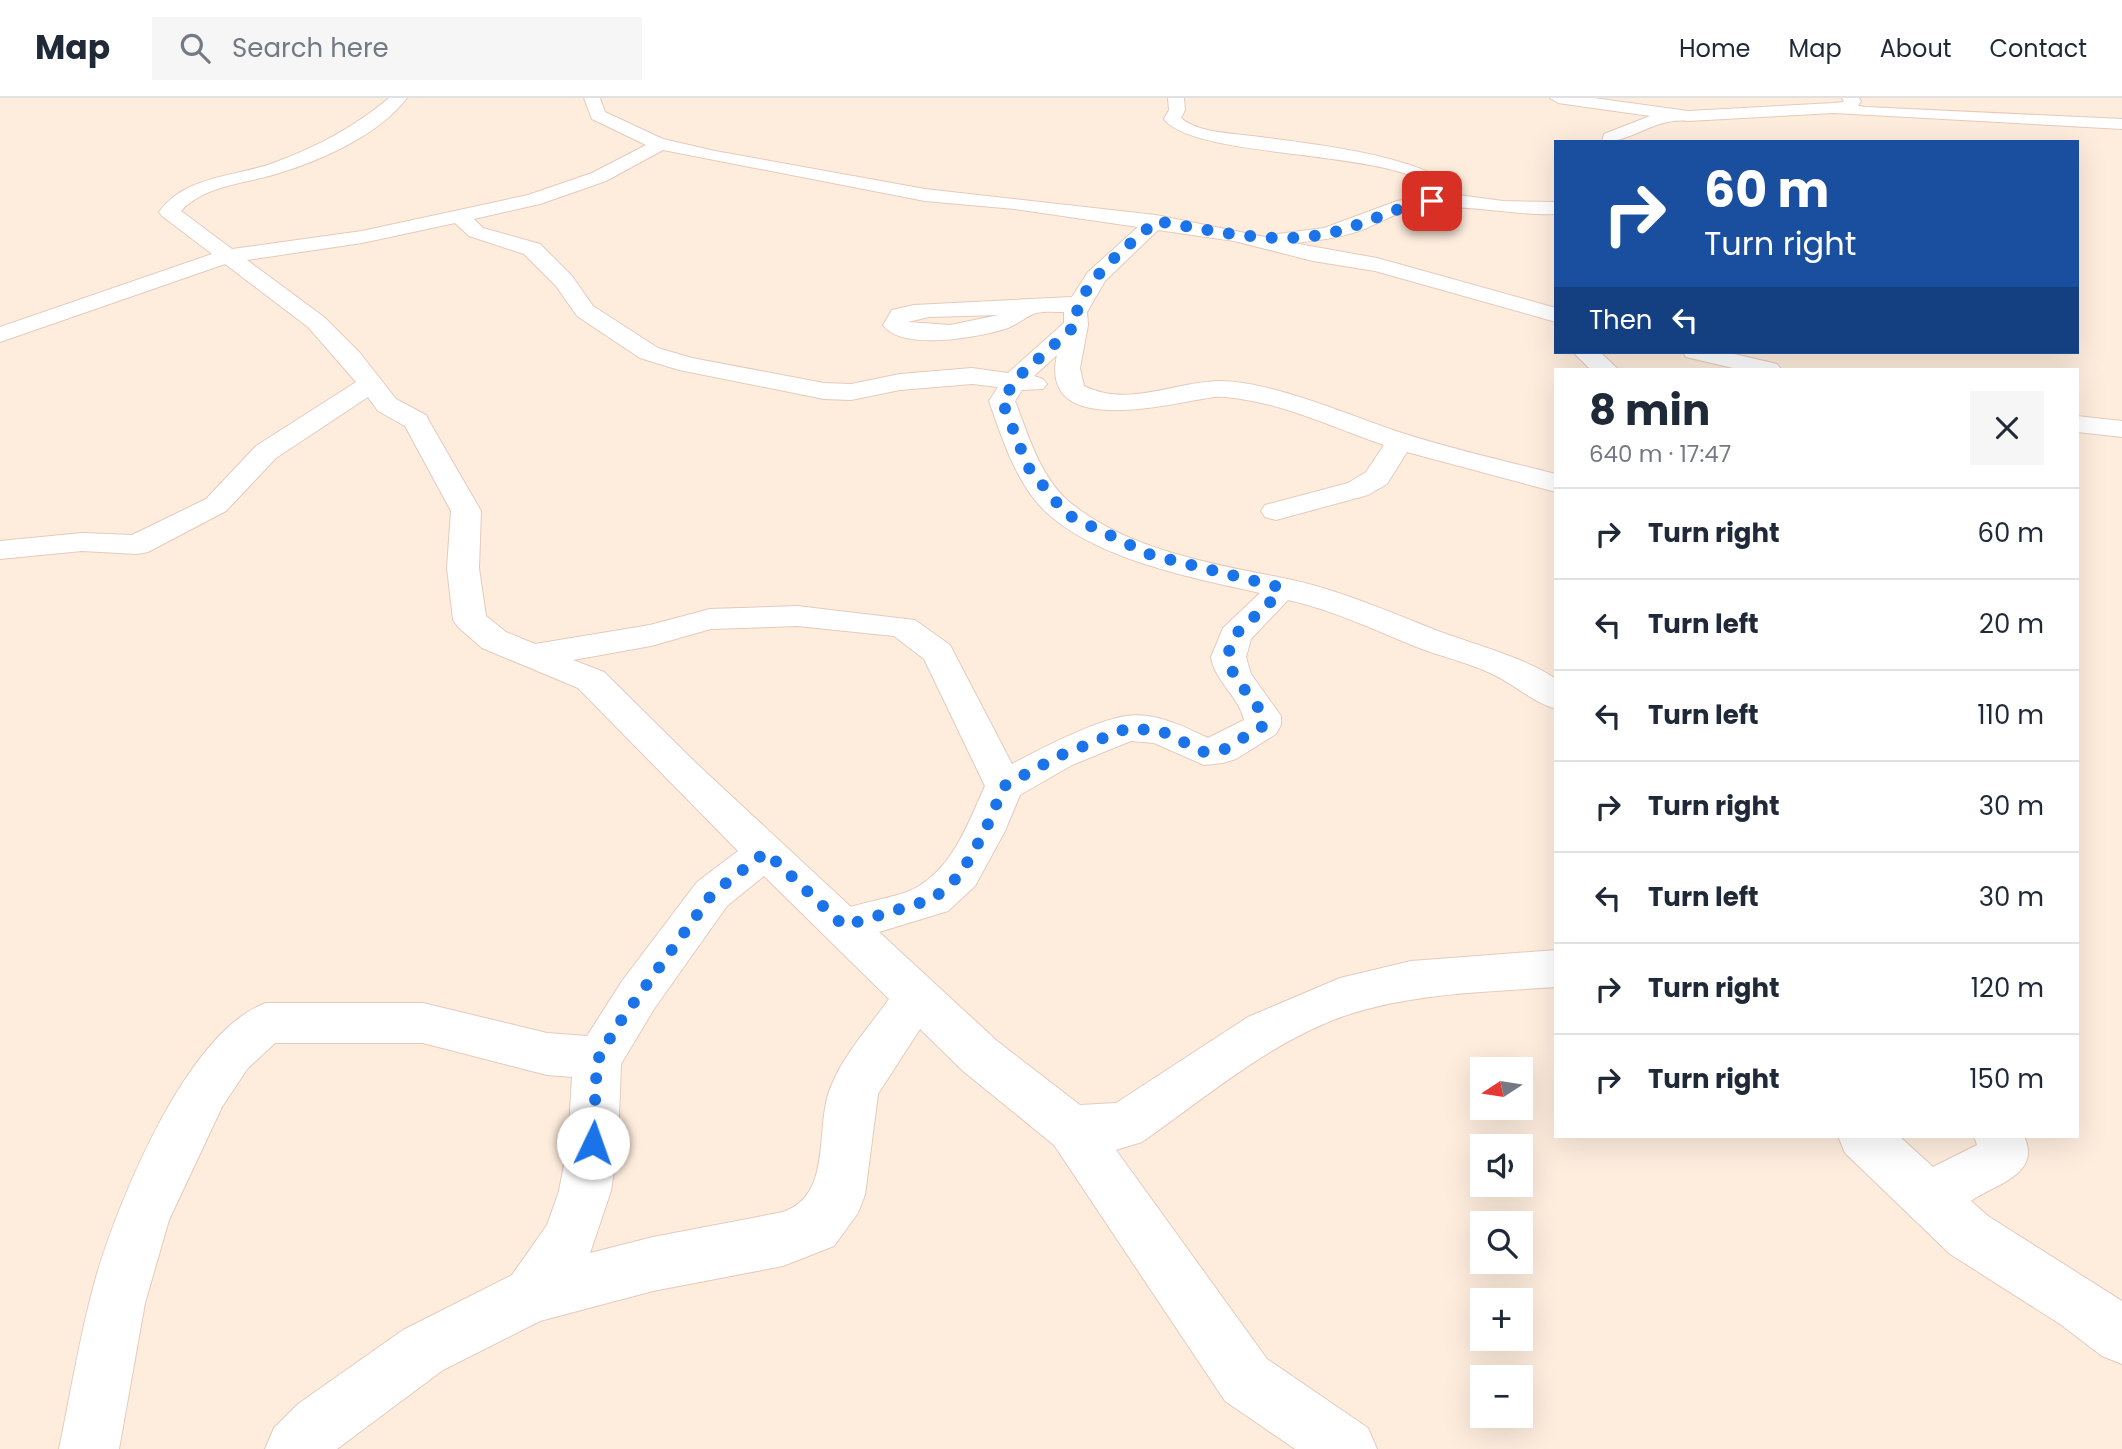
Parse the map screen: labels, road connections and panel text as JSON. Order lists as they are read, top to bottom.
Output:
{
  "north": "left",
  "page": {
    "header": "Map",
    "search": "Search here",
    "nav": [
      "Home",
      "Map",
      "About",
      "Contact"
    ],
    "turn": ["60 m", "Turn right"],
    "then": "Then",
    "heading": ["8 min", "640 m · 17:47"],
    "list": [
      {
        "name": "Turn right",
        "value": "60 m"
      },
      {
        "name": "Turn left",
        "value": "20 m"
      },
      {
        "name": "Turn left",
        "value": "110 m"
      },
      {
        "name": "Turn right",
        "value": "30 m"
      },
      {
        "name": "Turn left",
        "value": "30 m"
      },
      {
        "name": "Turn right",
        "value": "120 m"
      },
      {
        "name": "Turn right",
        "value": "150 m"
      }
    ],
    "map_buttons": ["+", "−"]
  }
}
